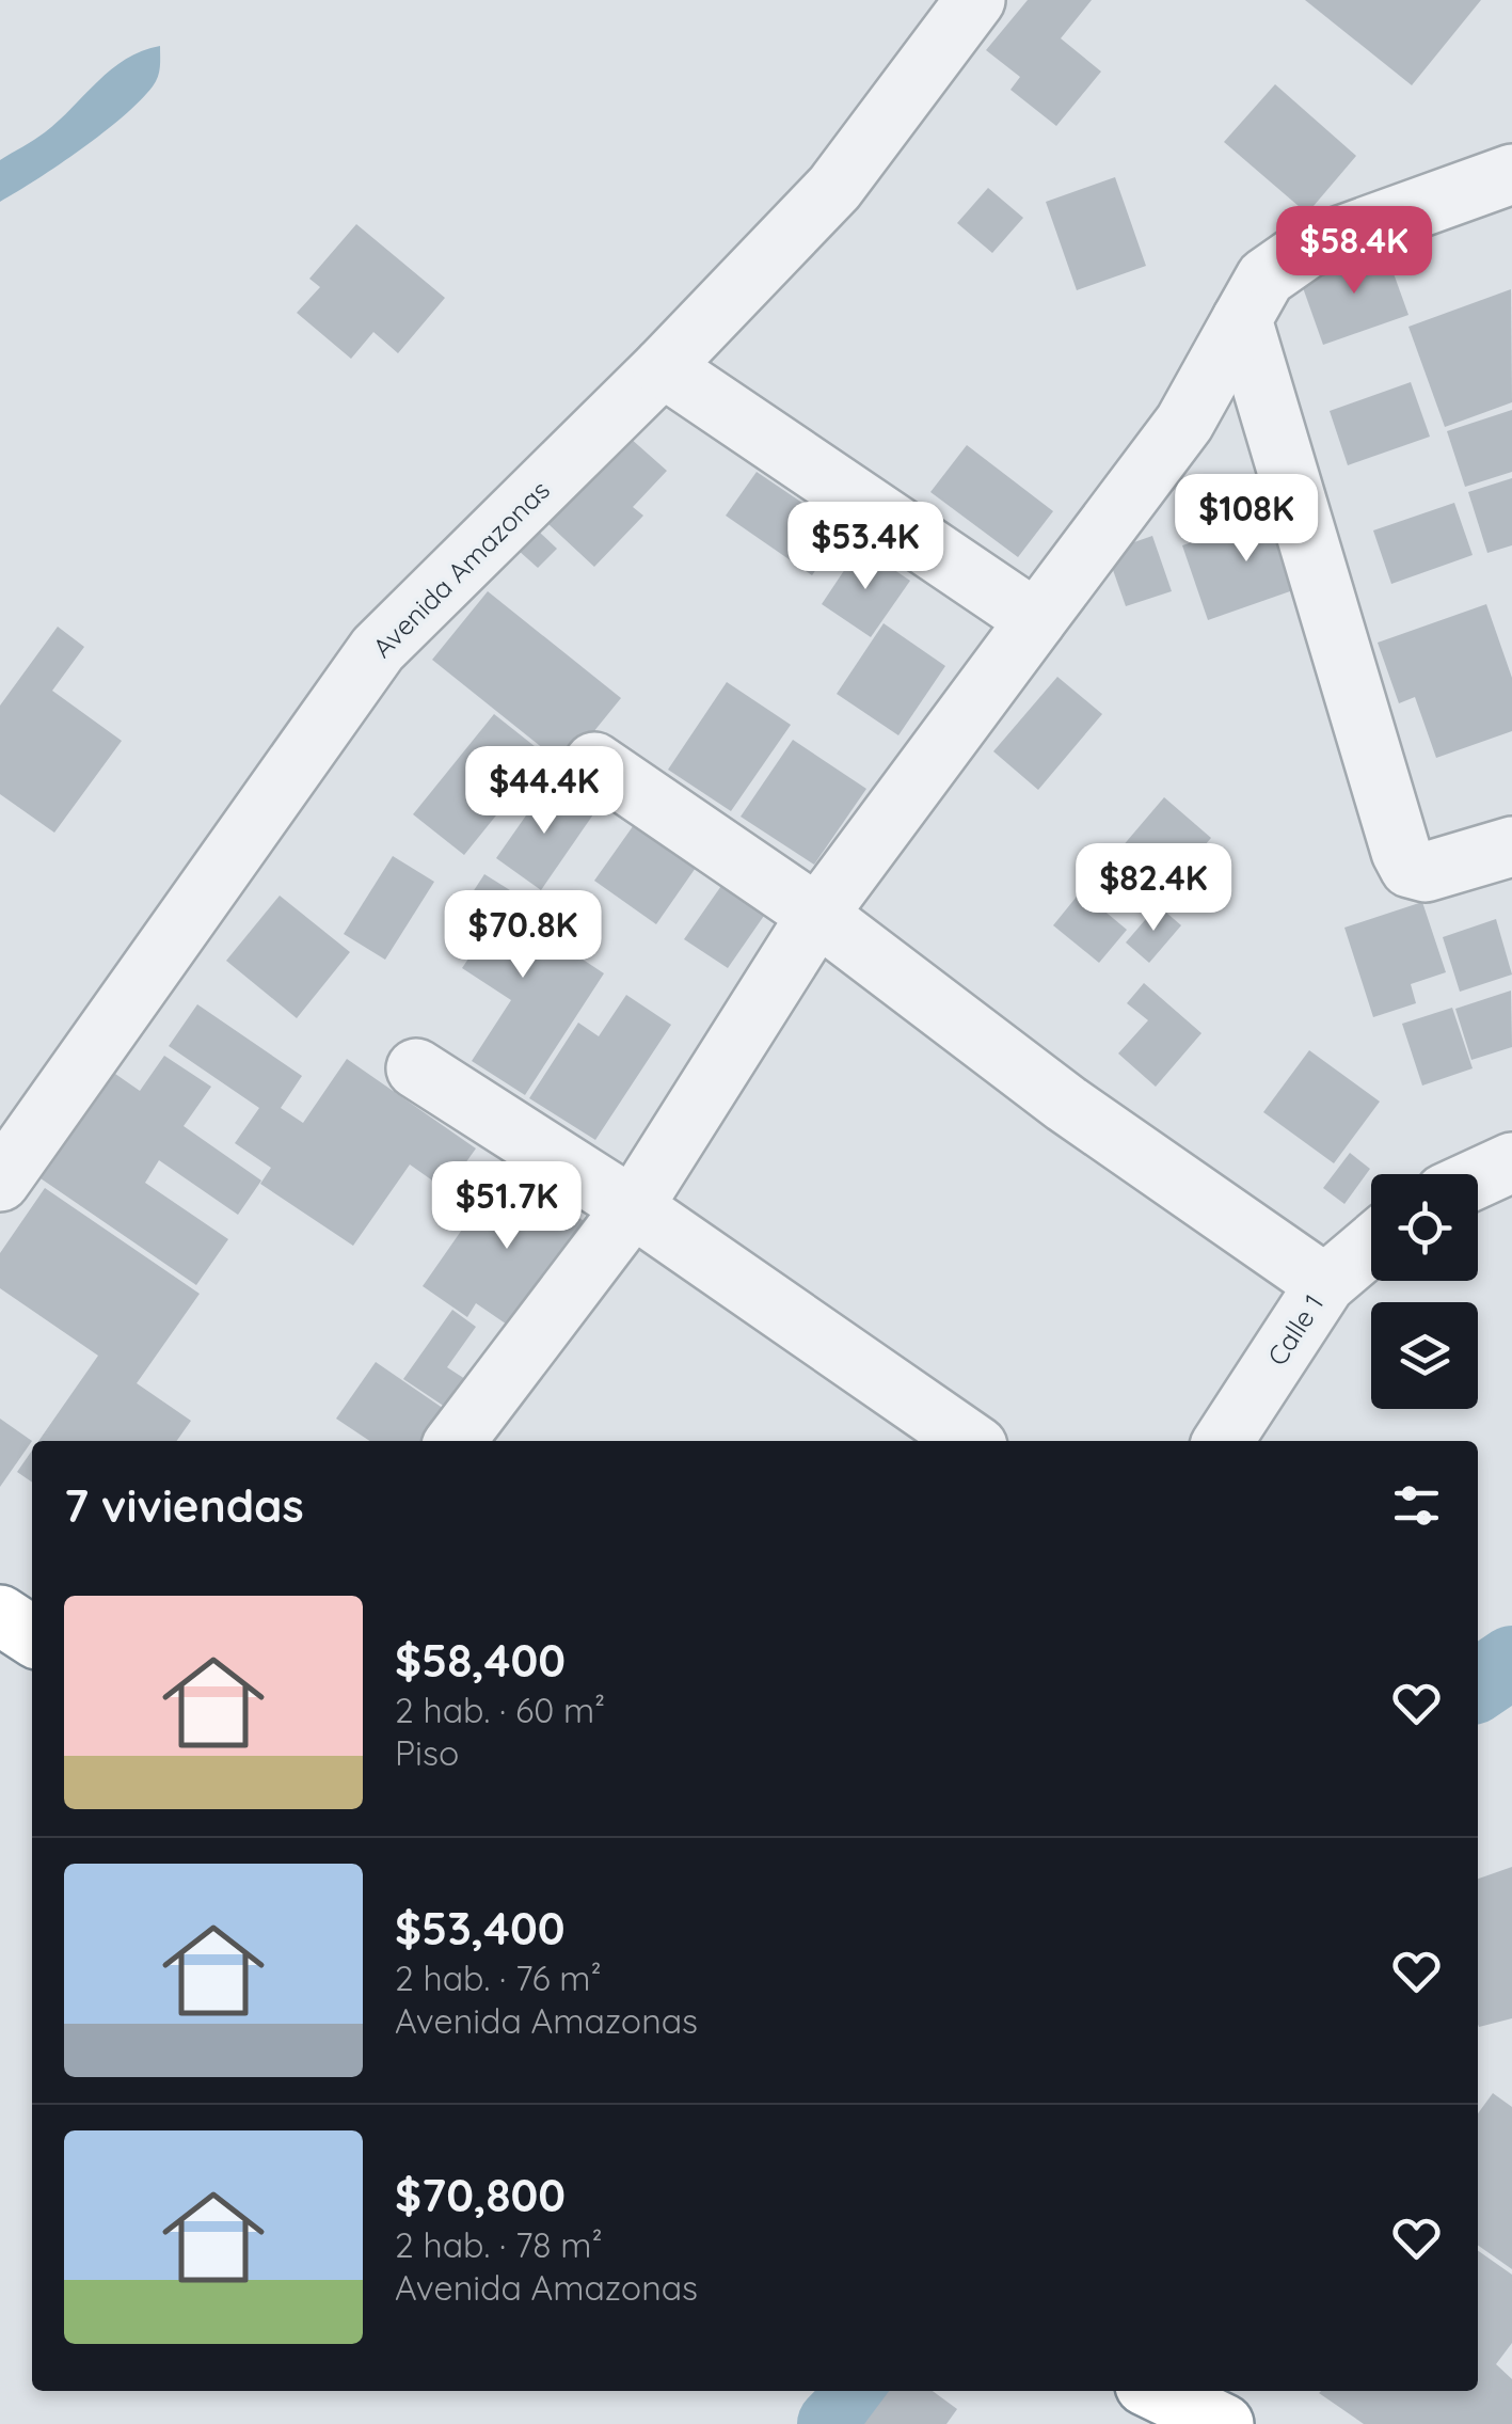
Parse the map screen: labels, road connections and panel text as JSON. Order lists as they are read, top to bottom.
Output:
{
  "streets": {
    "street": ["Avenida Amazonas", "Calle 1"]
  },
  "page": {
    "price": [
      "$58.4K",
      "$108K",
      "$53.4K",
      "$44.4K",
      "$82.4K",
      "$70.8K",
      "$51.7K"
    ],
    "heading": "7 viviendas",
    "list": [
      {
        "name": "$58,400",
        "note": "2 hab. · 60 m² · Piso"
      },
      {
        "name": "$53,400",
        "note": "2 hab. · 76 m² · Avenida Amazonas"
      },
      {
        "name": "$70,800",
        "note": "2 hab. · 78 m² · Avenida Amazonas"
      }
    ]
  }
}
